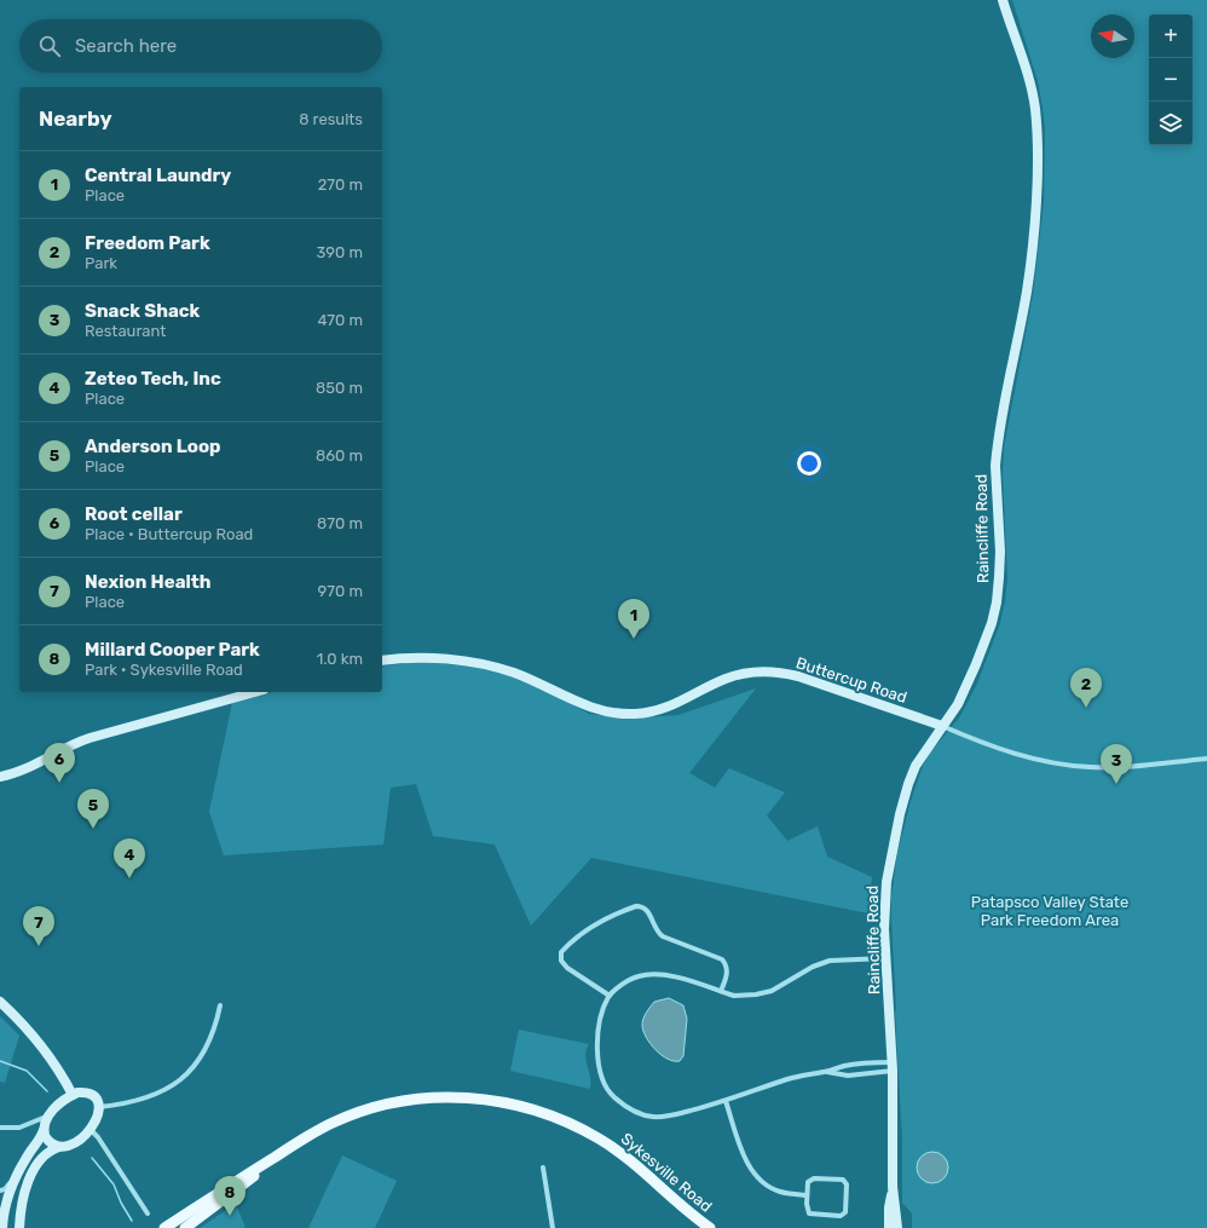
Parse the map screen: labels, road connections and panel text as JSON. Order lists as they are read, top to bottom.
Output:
{
  "streets": {
    "main road": ["Sykesville Road"],
    "street": ["Raincliffe Road", "Buttercup Road"]
  },
  "crossings": [
    ["Raincliffe Road", "Buttercup Road"]
  ],
  "parks": ["Patapsco Valley State Park Freedom Area"],
  "north": "left",
  "page": {
    "map_buttons": ["+", "−"],
    "search": "Search here",
    "heading": ["Nearby", "8 results"],
    "list": [
      {
        "mark": "1",
        "name": "Central Laundry",
        "note": "Place",
        "value": "270 m"
      },
      {
        "mark": "2",
        "name": "Freedom Park",
        "note": "Park",
        "value": "390 m"
      },
      {
        "mark": "3",
        "name": "Snack Shack",
        "note": "Restaurant",
        "value": "470 m"
      },
      {
        "mark": "4",
        "name": "Zeteo Tech, Inc",
        "note": "Place",
        "value": "850 m"
      },
      {
        "mark": "5",
        "name": "Anderson Loop",
        "note": "Place",
        "value": "860 m"
      },
      {
        "mark": "6",
        "name": "Root cellar",
        "note": "Place · Buttercup Road",
        "value": "870 m"
      },
      {
        "mark": "7",
        "name": "Nexion Health",
        "note": "Place",
        "value": "970 m"
      },
      {
        "mark": "8",
        "name": "Millard Cooper Park",
        "note": "Park · Sykesville Road",
        "value": "1.0 km"
      }
    ],
    "pins": [
      "1",
      "2",
      "6",
      "3",
      "5",
      "4",
      "7",
      "8"
    ]
  }
}
